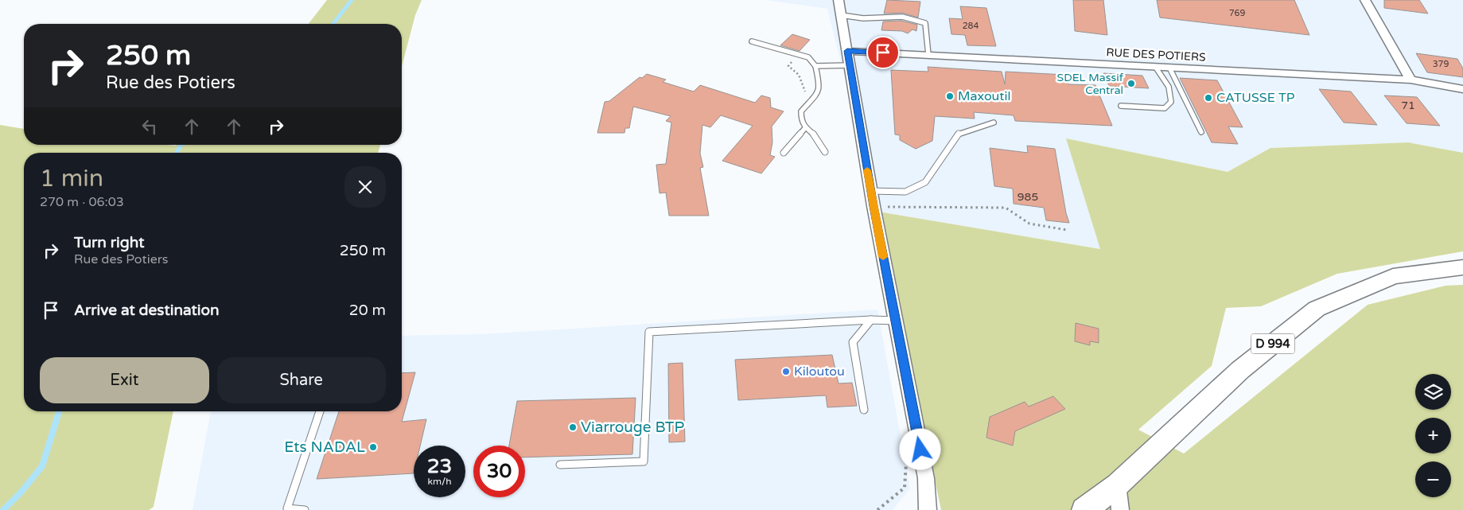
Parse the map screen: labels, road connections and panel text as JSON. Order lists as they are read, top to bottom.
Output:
{
  "streets": {
    "main road": ["D 994"],
    "street": ["RUE DES POTIERS"]
  },
  "places": [
    "SDEL Massif Central",
    "Maxoutil",
    "CATUSSE TP",
    "Kiloutou",
    "Viarrouge BTP",
    "Ets NADAL"
  ],
  "house_numbers": [
    "769",
    "284",
    "379",
    "71",
    "985"
  ],
  "page": {
    "turn": ["250 m", "Rue des Potiers"],
    "heading": ["1 min", "270 m · 06:03"],
    "list": [
      {
        "name": "Turn right",
        "note": "Rue des Potiers",
        "value": "250 m"
      },
      {
        "name": "Arrive at destination",
        "value": "20 m"
      }
    ],
    "buttons": ["Exit", "Share"],
    "map_buttons": ["+", "−"],
    "speed": "23 km/h",
    "limit": "30"
  }
}
